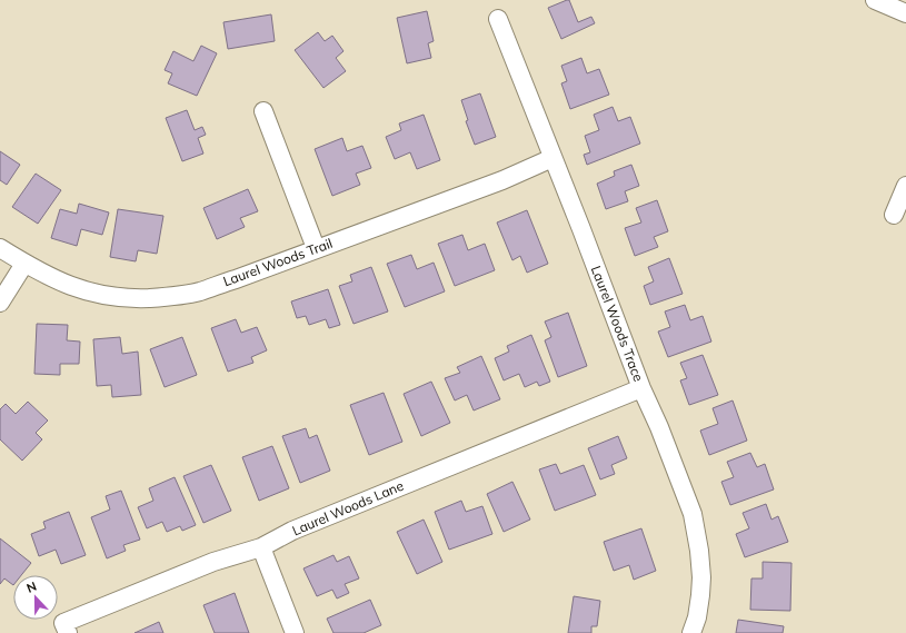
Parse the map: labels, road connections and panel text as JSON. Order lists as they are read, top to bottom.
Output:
{
  "streets": {
    "street": ["Laurel Woods Trail", "Laurel Woods Trace", "Laurel Woods Lane"]
  },
  "crossings": [
    ["Laurel Woods Trail", "Laurel Woods Trace"],
    ["Laurel Woods Trace", "Laurel Woods Lane"]
  ],
  "north": "top"
}
